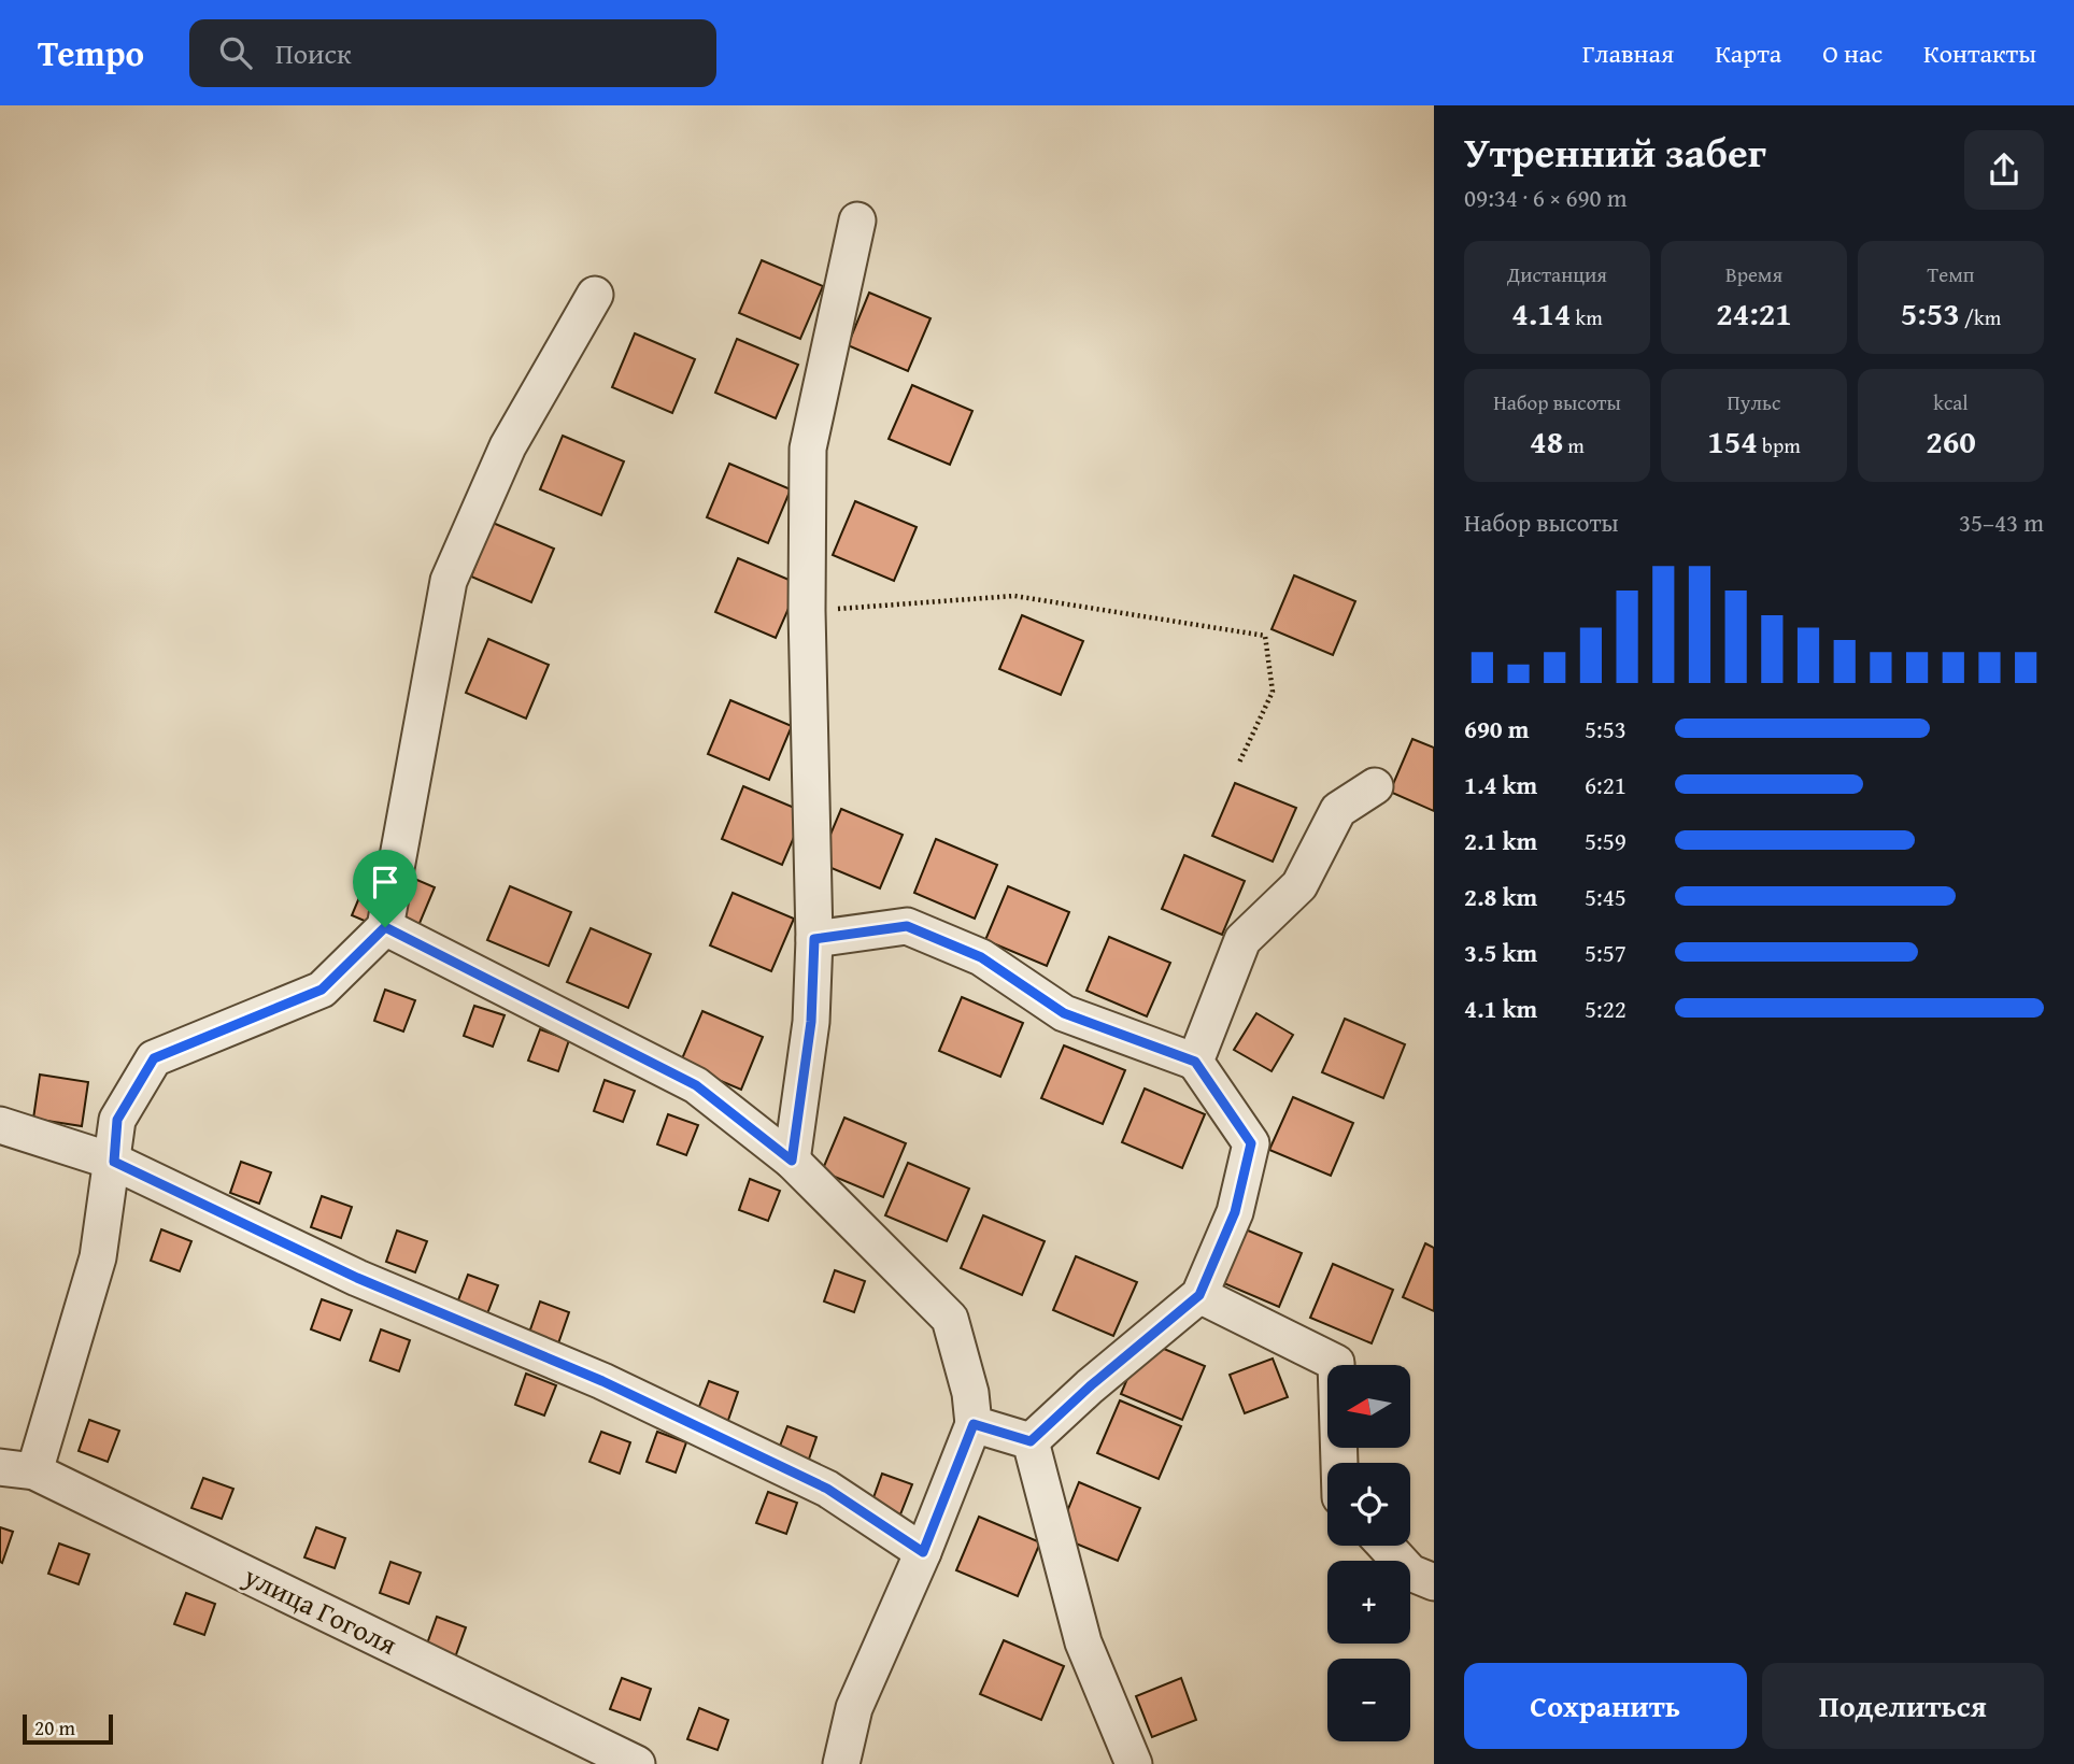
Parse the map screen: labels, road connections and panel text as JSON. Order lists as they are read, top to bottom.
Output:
{
  "streets": {
    "street": ["улица Гоголя"]
  },
  "scale_bar": "20 m",
  "north": "left",
  "page": {
    "header": "Tempo",
    "search": "Поиск",
    "nav": [
      "Главная",
      "Карта",
      "О нас",
      "Контакты"
    ],
    "heading": ["Утренний забег", "09:34 · 6 × 690 m"],
    "stats": [
      ["Дистанция", "4.14 km"],
      ["Время", "24:21"],
      ["Темп", "5:53 /km"],
      ["Набор высоты", "48 m"],
      ["Пульс", "154 bpm"],
      ["kcal", "260"]
    ],
    "chart": ["Набор высоты", "35–43 m"],
    "list": [
      {
        "name": "690 m",
        "note": "5:53"
      },
      {
        "name": "1.4 km",
        "note": "6:21"
      },
      {
        "name": "2.1 km",
        "note": "5:59"
      },
      {
        "name": "2.8 km",
        "note": "5:45"
      },
      {
        "name": "3.5 km",
        "note": "5:57"
      },
      {
        "name": "4.1 km",
        "note": "5:22"
      }
    ],
    "map_buttons": ["+", "−"],
    "buttons": ["Сохранить", "Поделиться"],
    "scale": "20 m"
  }
}
